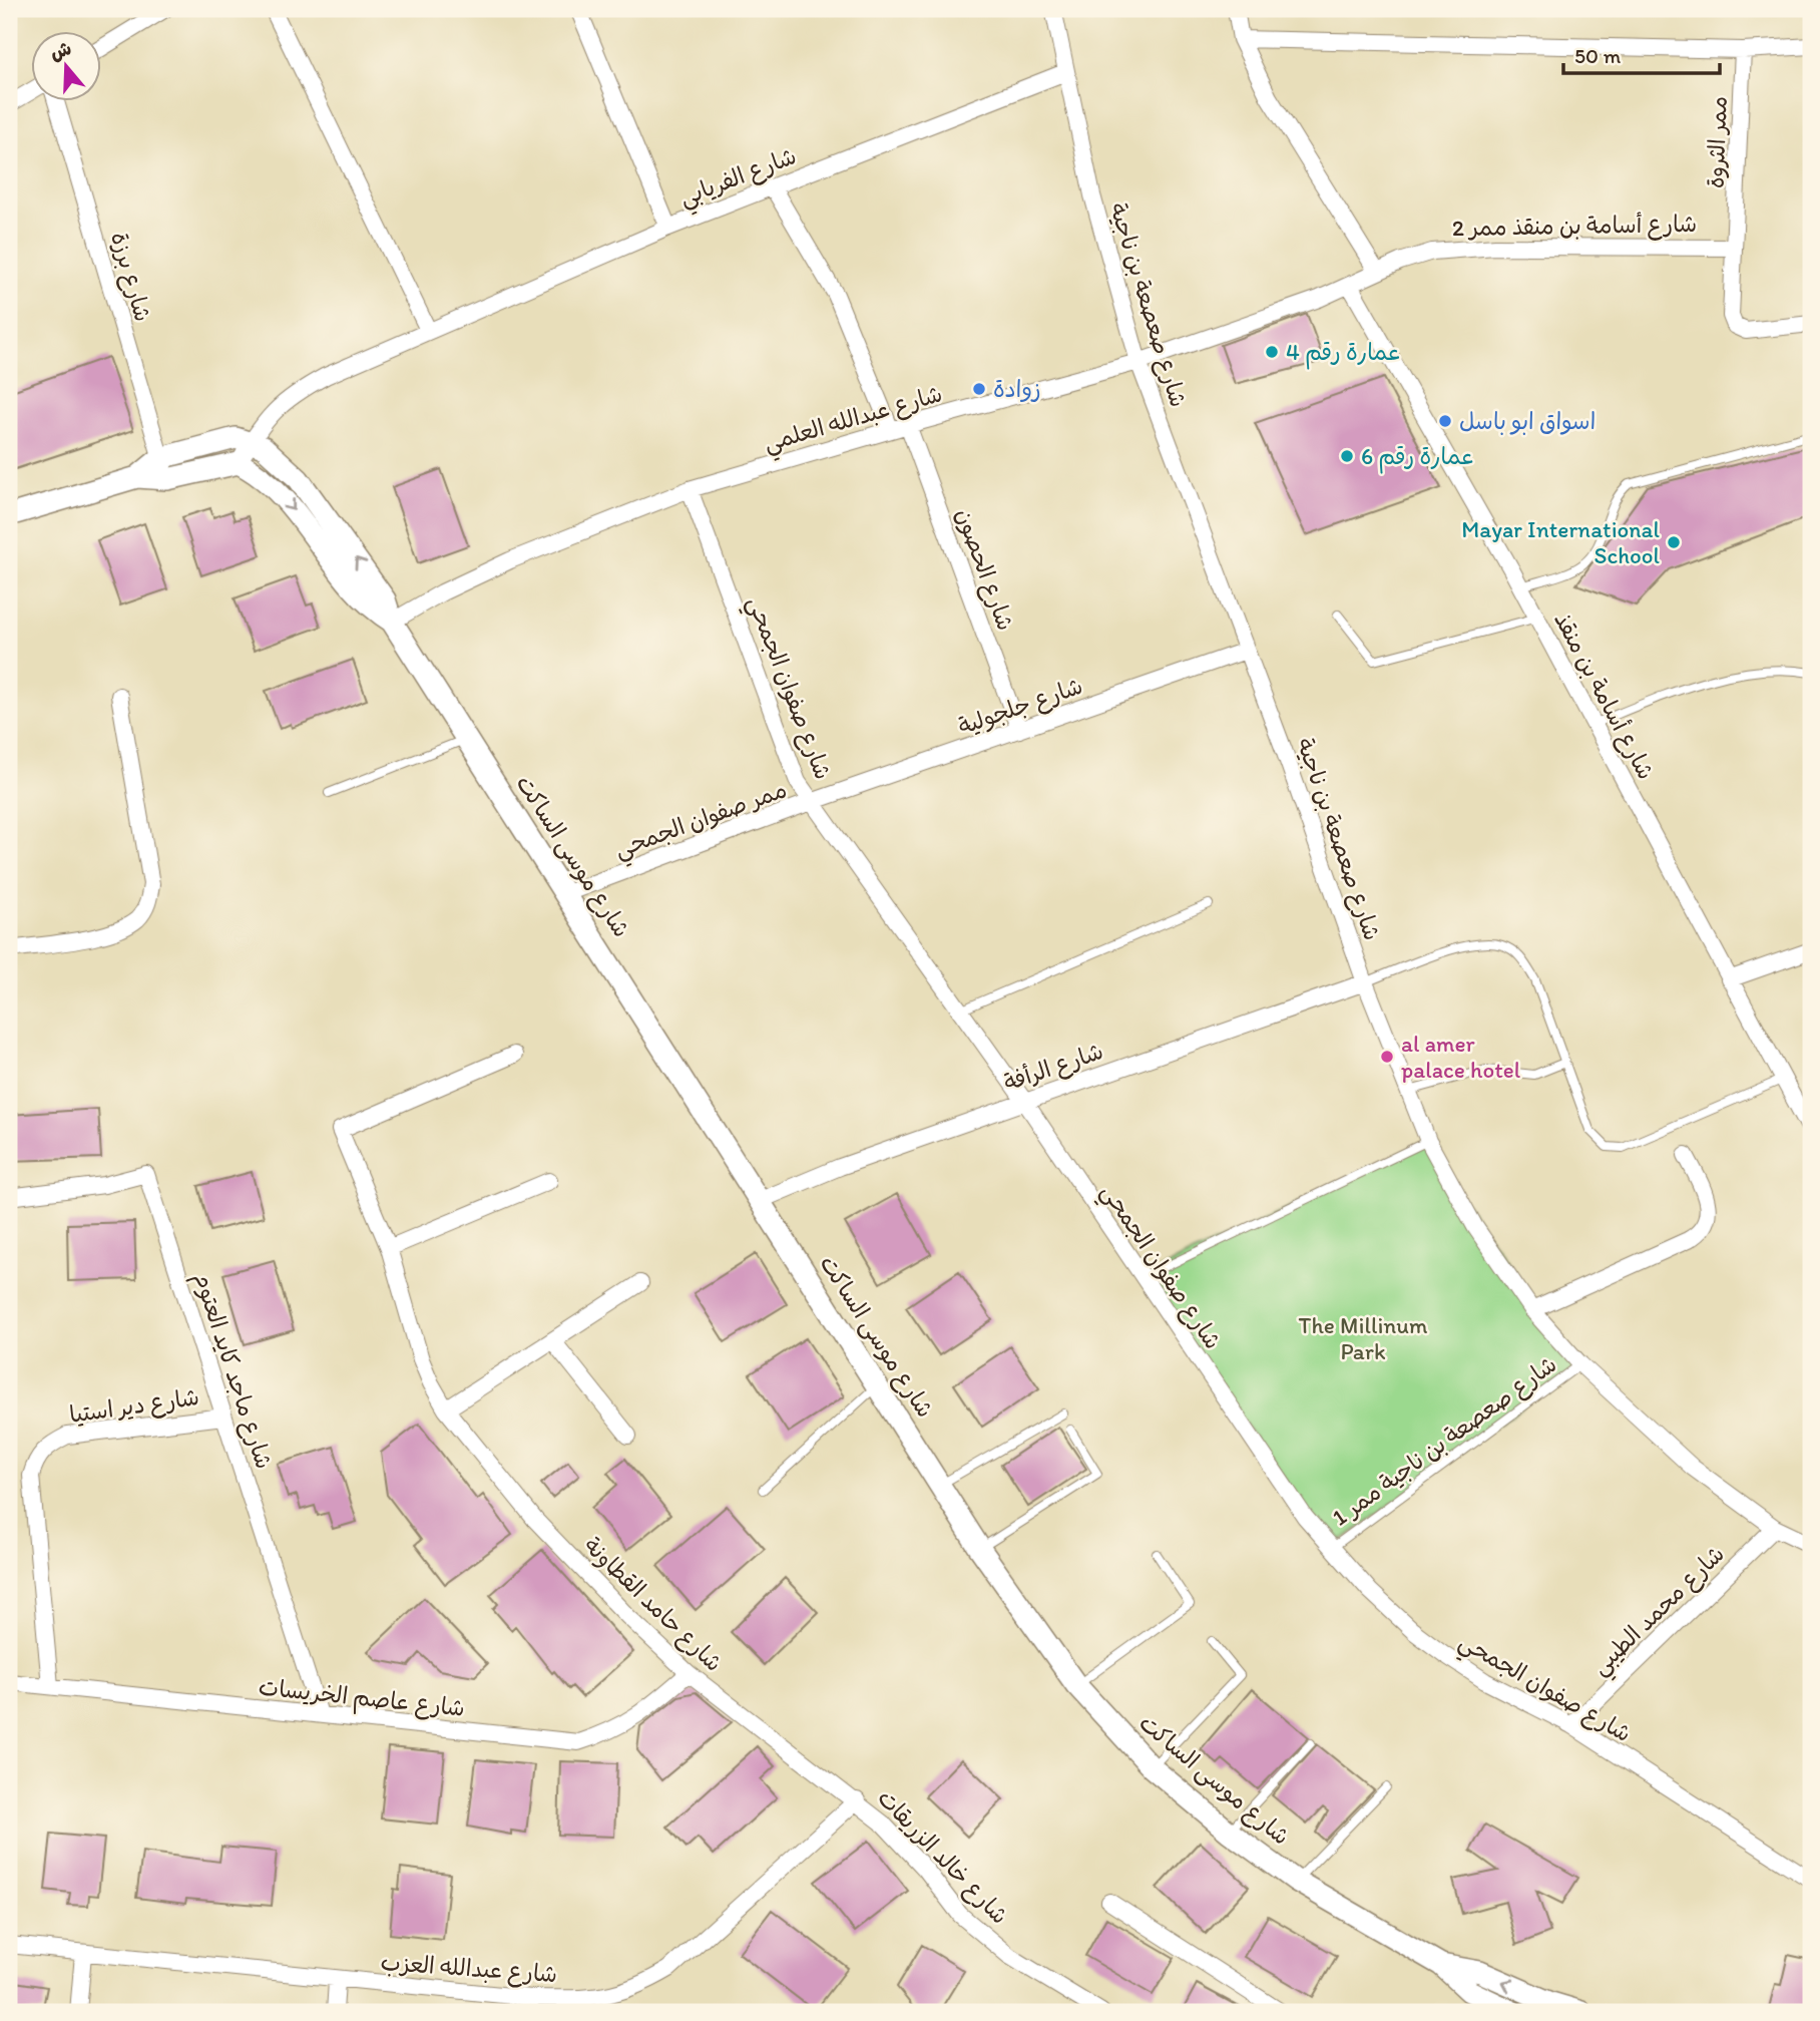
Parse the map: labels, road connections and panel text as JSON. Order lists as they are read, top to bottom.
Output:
{
  "streets": {
    "street": [
      "ممر الثروة",
      "شارع الفريابي",
      "شارع أسامة بن منقذ ممر 2",
      "شارع برزة",
      "شارع صعصعة بن ناجية",
      "شارع عبدالله العلمي",
      "شارع الحصون",
      "شارع صفوان الجمحي",
      "شارع أسامة بن منقذ",
      "شارع جلجولية",
      "ممر صفوان الجمحي",
      "شارع موسى الساكت",
      "شارع الرأفة",
      "شارع ماجد كايد العتوم",
      "شارع دير استيا",
      "شارع حامد القطاونة",
      "شارع محمد الطيبي",
      "شارع عاصم الخريسات",
      "شارع خالد الزريقات",
      "شارع عبدالله العزب"
    ],
    "lane": ["شارع صعصعة بن ناجية ممر 1"]
  },
  "crossings": [
    ["ممر الثروة", "شارع أسامة بن منقذ ممر 2"],
    ["شارع الفريابي", "شارع صعصعة بن ناجية"],
    ["شارع الفريابي", "شارع موسى الساكت"],
    ["شارع أسامة بن منقذ ممر 2", "شارع عبدالله العلمي"],
    ["شارع صعصعة بن ناجية", "شارع عبدالله العلمي"],
    ["شارع صعصعة بن ناجية", "شارع جلجولية"],
    ["شارع صعصعة بن ناجية", "شارع الرأفة"],
    ["شارع صعصعة بن ناجية", "شارع صعصعة بن ناجية ممر 1"],
    ["شارع صعصعة بن ناجية", "شارع محمد الطيبي"],
    ["شارع عبدالله العلمي", "شارع الحصون"],
    ["شارع عبدالله العلمي", "شارع صفوان الجمحي"],
    ["شارع عبدالله العلمي", "شارع أسامة بن منقذ"],
    ["شارع عبدالله العلمي", "شارع موسى الساكت"],
    ["شارع الحصون", "شارع جلجولية"],
    ["شارع صفوان الجمحي", "شارع جلجولية"],
    ["شارع صفوان الجمحي", "ممر صفوان الجمحي"],
    ["شارع صفوان الجمحي", "شارع الرأفة"],
    ["شارع صفوان الجمحي", "شارع صعصعة بن ناجية ممر 1"],
    ["شارع صفوان الجمحي", "شارع محمد الطيبي"],
    ["شارع جلجولية", "ممر صفوان الجمحي"],
    ["ممر صفوان الجمحي", "شارع موسى الساكت"],
    ["شارع موسى الساكت", "شارع الرأفة"],
    ["شارع ماجد كايد العتوم", "شارع دير استيا"],
    ["شارع ماجد كايد العتوم", "شارع عاصم الخريسات"],
    ["شارع دير استيا", "شارع عاصم الخريسات"],
    ["شارع حامد القطاونة", "شارع عاصم الخريسات"],
    ["شارع حامد القطاونة", "شارع خالد الزريقات"],
    ["شارع حامد القطاونة", "شارع عبدالله العزب"],
    ["شارع خالد الزريقات", "شارع عبدالله العزب"]
  ],
  "parks": ["The Millinum Park"],
  "places": [
    "عمارة رقم 4",
    "زوادة",
    "اسواق ابو باسل",
    "عمارة رقم 6",
    "Mayar International School",
    "al amer palace hotel"
  ],
  "scale_bar": "50 m",
  "north": "top"
}
